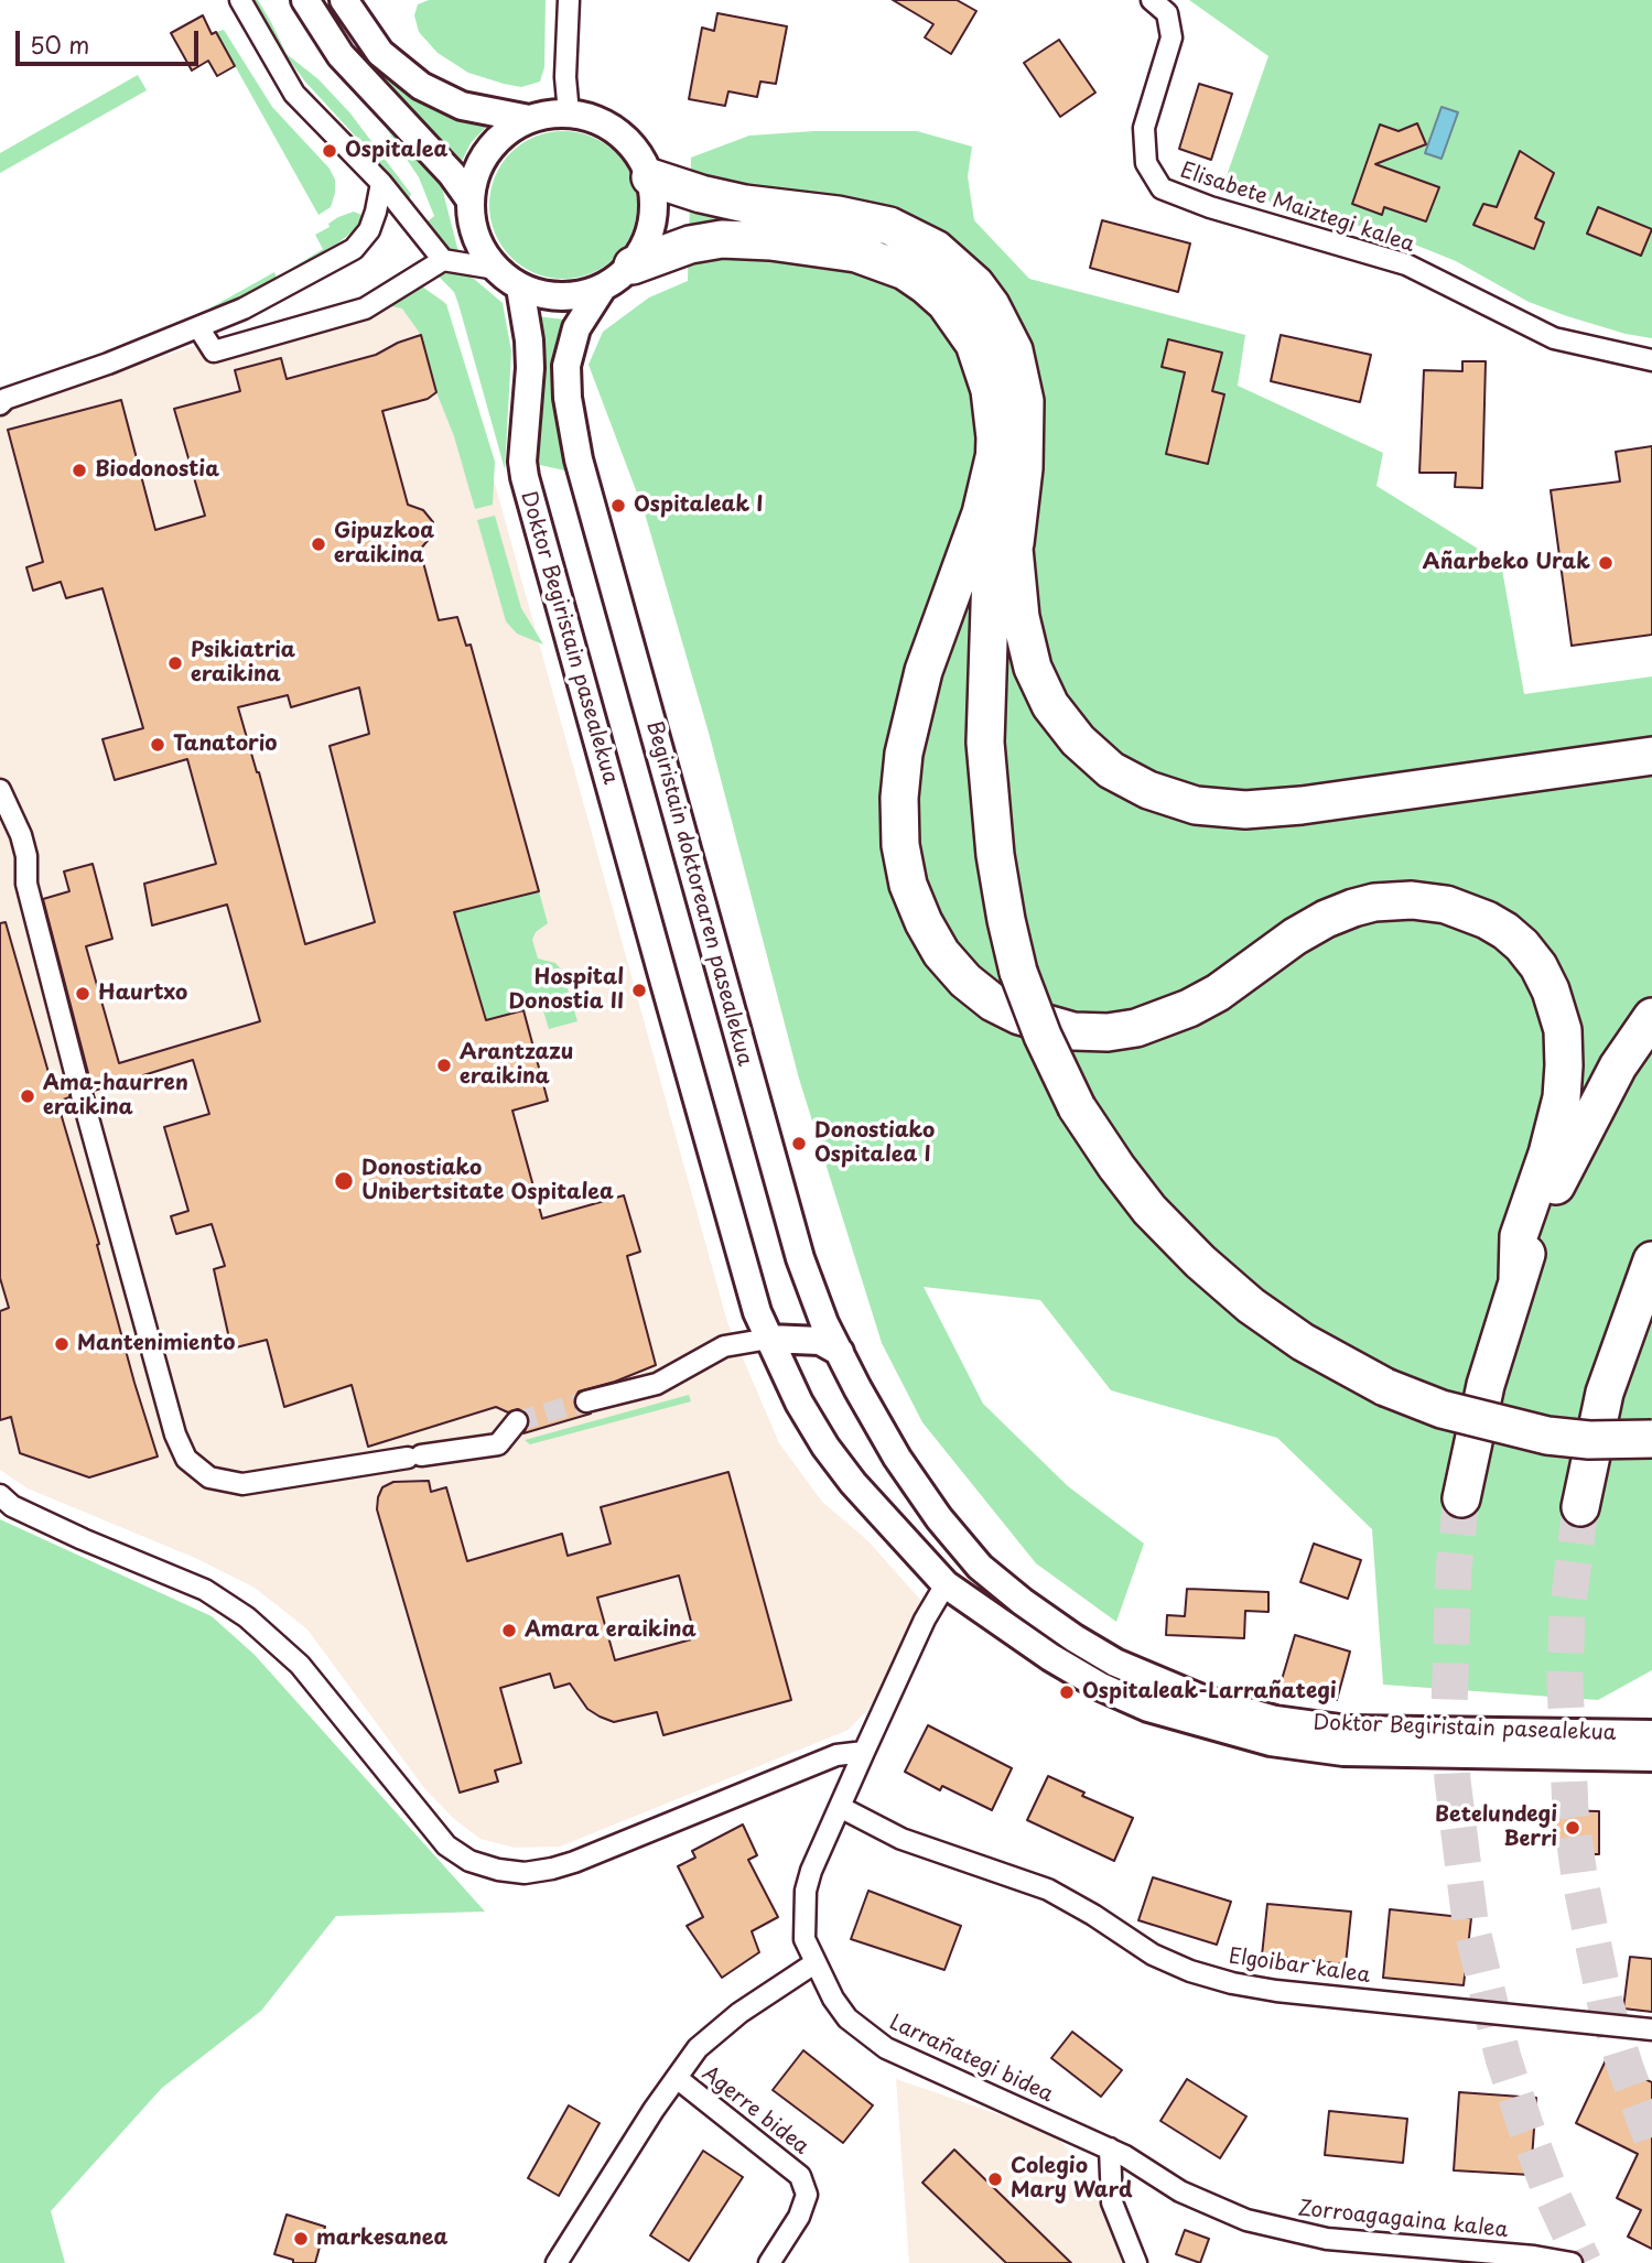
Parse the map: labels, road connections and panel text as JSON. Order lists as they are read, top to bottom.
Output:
{
  "streets": {
    "main road": ["Doktor Begiristain pasealekua", "Begiristain doktorearen pasealekua"],
    "street": [
      "Elisabete Maiztegi kalea",
      "Elgoibar kalea",
      "Larrañategi bidea",
      "Agerre bidea",
      "Zorroagagaina kalea"
    ]
  },
  "crossings": [
    ["Doktor Begiristain pasealekua", "Begiristain doktorearen pasealekua"],
    ["Begiristain doktorearen pasealekua", "Larrañategi bidea"],
    ["Elgoibar kalea", "Larrañategi bidea"],
    ["Larrañategi bidea", "Agerre bidea"],
    ["Larrañategi bidea", "Zorroagagaina kalea"]
  ],
  "places": [
    "Ospitalea",
    "Biodonostia",
    "Ospitaleak I",
    "Gipuzkoa eraikina",
    "Añarbeko Urak",
    "Psikiatria eraikina",
    "Tanatorio",
    "Hospital Donostia II",
    "Haurtxo",
    "Arantzazu eraikina",
    "Ama-haurren eraikina",
    "Donostiako Ospitalea I",
    "Donostiako Unibertsitate Ospitalea",
    "Mantenimiento",
    "Amara eraikina",
    "Ospitaleak-Larrañategi",
    "Betelundegi Berri",
    "Colegio Mary Ward",
    "markesanea"
  ],
  "scale_bar": "50 m"
}
